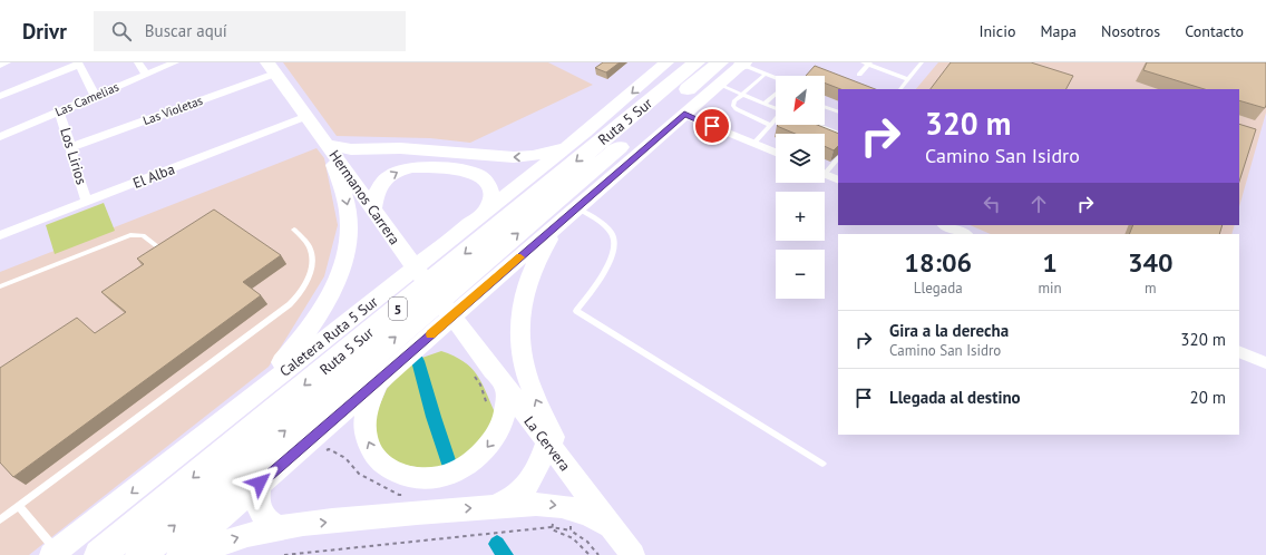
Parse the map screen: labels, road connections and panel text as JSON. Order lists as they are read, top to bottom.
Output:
{
  "streets": {
    "highway": ["Ruta 5 Sur", "5"],
    "main road": ["Hermanos Carrera", "Caletera Ruta 5 Sur", "La Cervera"],
    "street": [
      "Las Camelias",
      "Las Violetas",
      "Los Lirios",
      "El Alba"
    ]
  },
  "crossings": [
    ["Las Camelias", "Los Lirios"],
    ["Las Violetas", "Los Lirios"],
    ["Las Violetas", "Hermanos Carrera"],
    ["Los Lirios", "El Alba"],
    ["El Alba", "Hermanos Carrera"],
    ["Hermanos Carrera", "La Cervera"]
  ],
  "north": "bottom left",
  "page": {
    "header": "Drivr",
    "search": "Buscar aquí",
    "nav": [
      "Inicio",
      "Mapa",
      "Nosotros",
      "Contacto"
    ],
    "map_buttons": ["+", "−"],
    "turn": ["320 m", "Camino San Isidro"],
    "eta": [
      "18:06",
      "Llegada",
      "1",
      "min",
      "340",
      "m"
    ],
    "list": [
      {
        "name": "Gira a la derecha",
        "note": "Camino San Isidro",
        "value": "320 m"
      },
      {
        "name": "Llegada al destino",
        "value": "20 m"
      }
    ]
  }
}
